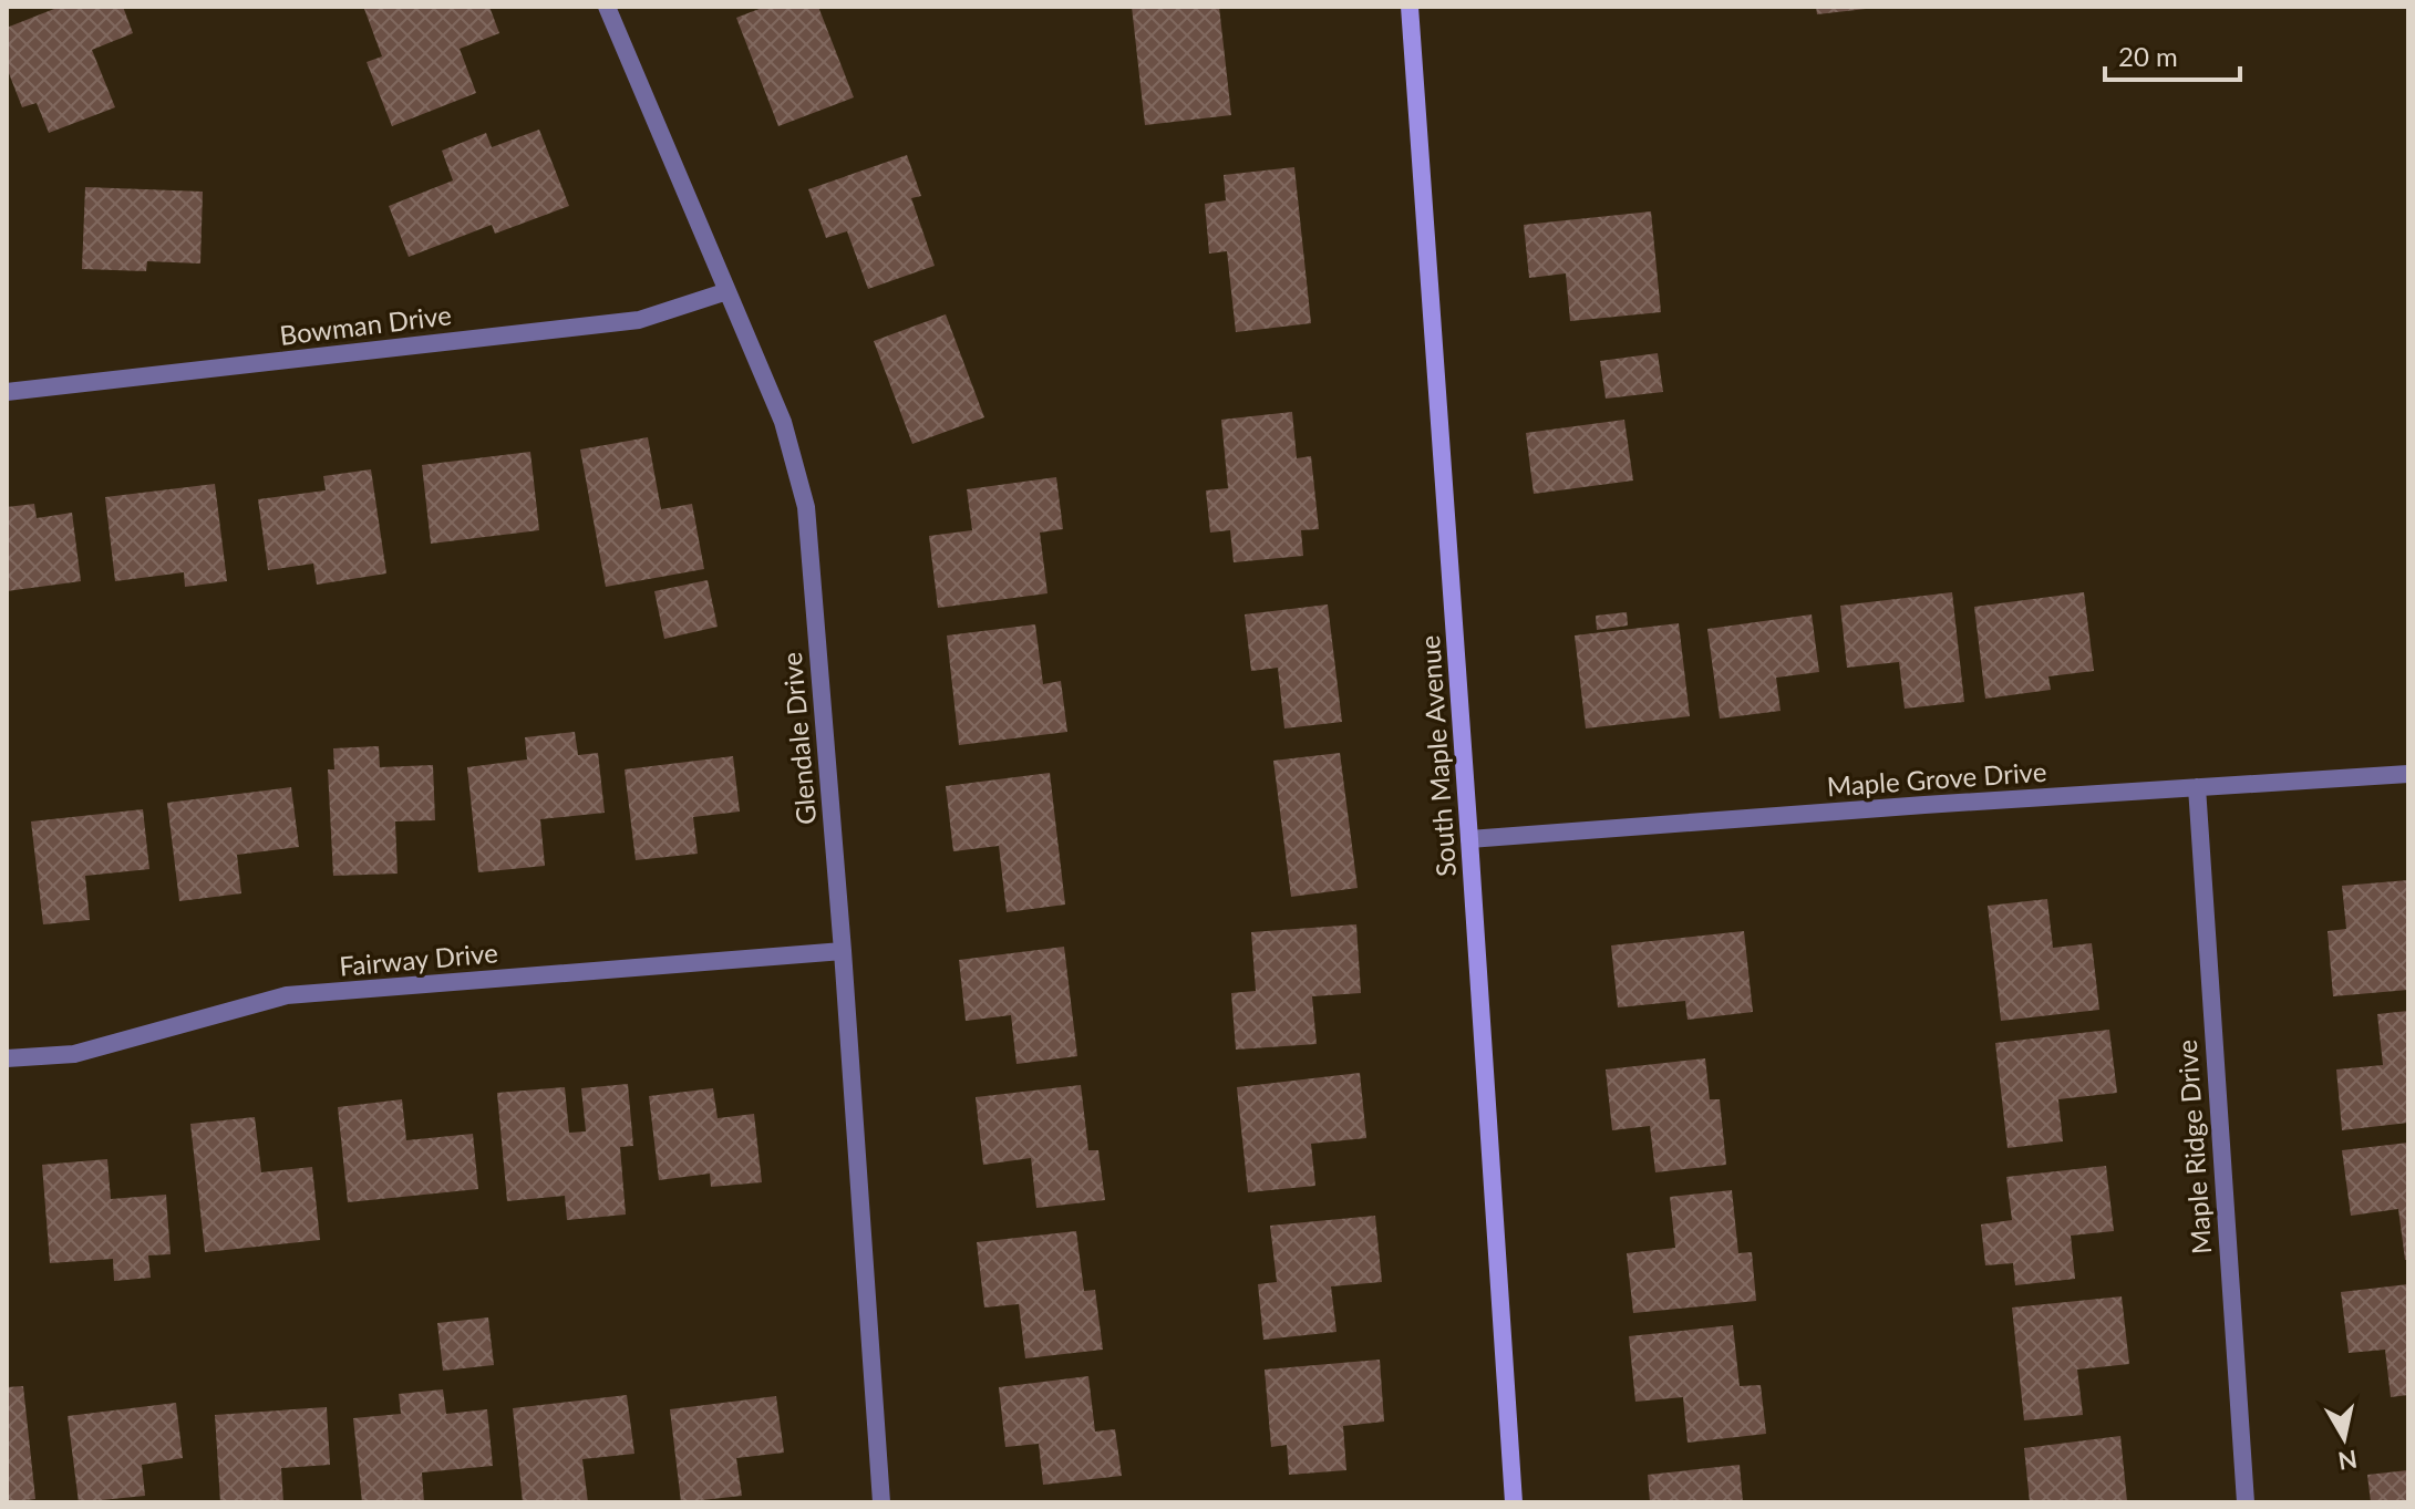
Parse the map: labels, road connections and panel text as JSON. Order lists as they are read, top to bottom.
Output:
{
  "streets": {
    "main road": ["South Maple Avenue"],
    "street": [
      "Bowman Drive",
      "Glendale Drive",
      "Maple Grove Drive",
      "Fairway Drive",
      "Maple Ridge Drive"
    ]
  },
  "crossings": [
    ["Bowman Drive", "Glendale Drive"],
    ["Glendale Drive", "Fairway Drive"],
    ["South Maple Avenue", "Maple Grove Drive"],
    ["Maple Grove Drive", "Maple Ridge Drive"]
  ],
  "scale_bar": "20 m",
  "north": "bottom"
}
